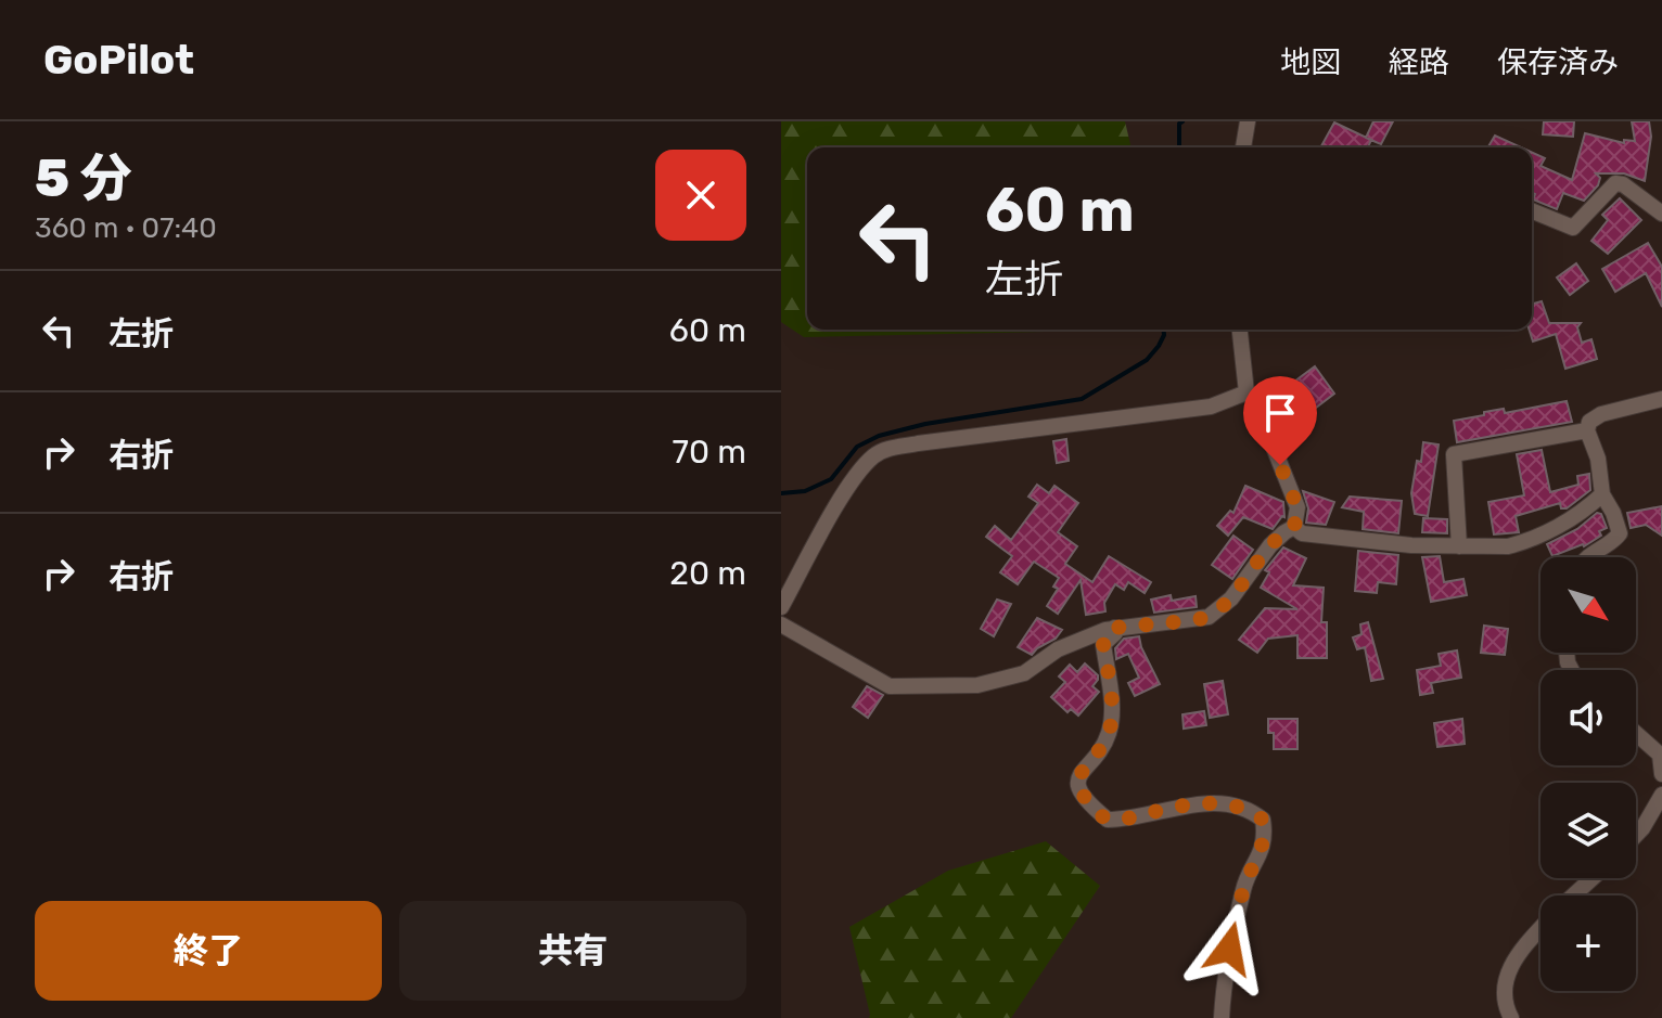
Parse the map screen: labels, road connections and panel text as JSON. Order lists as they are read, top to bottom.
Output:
{
  "north": "bottom right",
  "page": {
    "header": "GoPilot",
    "nav": ["地図", "経路", "保存済み"],
    "heading": ["5 分", "360 m · 07:40"],
    "turn": ["60 m", "左折"],
    "list": [
      {
        "name": "左折",
        "value": "60 m"
      },
      {
        "name": "右折",
        "value": "70 m"
      },
      {
        "name": "右折",
        "value": "20 m"
      }
    ],
    "map_buttons": "+",
    "buttons": ["終了", "共有"]
  }
}
